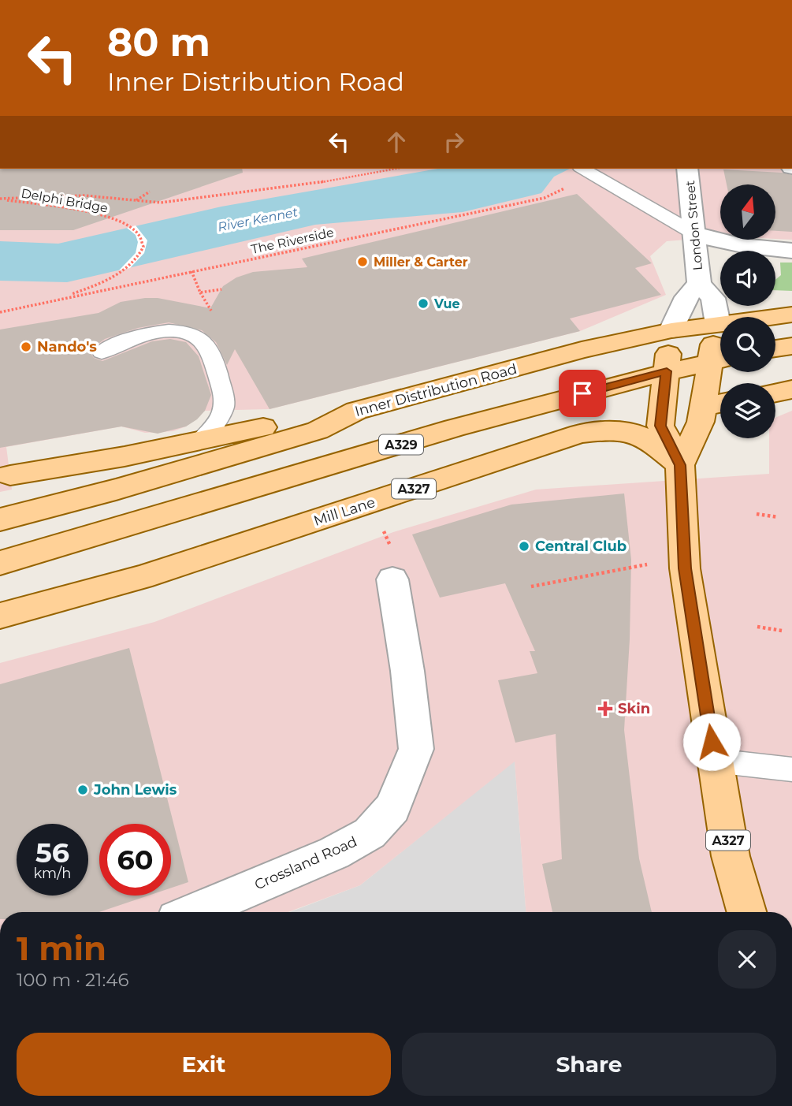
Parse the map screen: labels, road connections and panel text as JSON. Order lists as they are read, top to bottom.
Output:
{
  "streets": {
    "main road": [
      "London Street",
      "Inner Distribution Road",
      "A329",
      "A327",
      "Mill Lane"
    ],
    "street": ["Crossland Road"],
    "path": ["Delphi Bridge", "The Riverside"]
  },
  "crossings": [
    ["Delphi Bridge", "The Riverside"],
    ["London Street", "Inner Distribution Road"],
    ["London Street", "A329"],
    ["London Street", "Mill Lane"]
  ],
  "water": ["River Kennet"],
  "places": {
    "other": [
      "Miller & Carter",
      "Vue",
      "Nando's",
      "Central Club",
      "John Lewis"
    ],
    "health": ["Skin"]
  },
  "north": "top",
  "page": {
    "turn": ["80 m", "Inner Distribution Road"],
    "speed": "56 km/h",
    "limit": "60",
    "heading": ["1 min", "100 m · 21:46"],
    "buttons": ["Exit", "Share"]
  }
}
